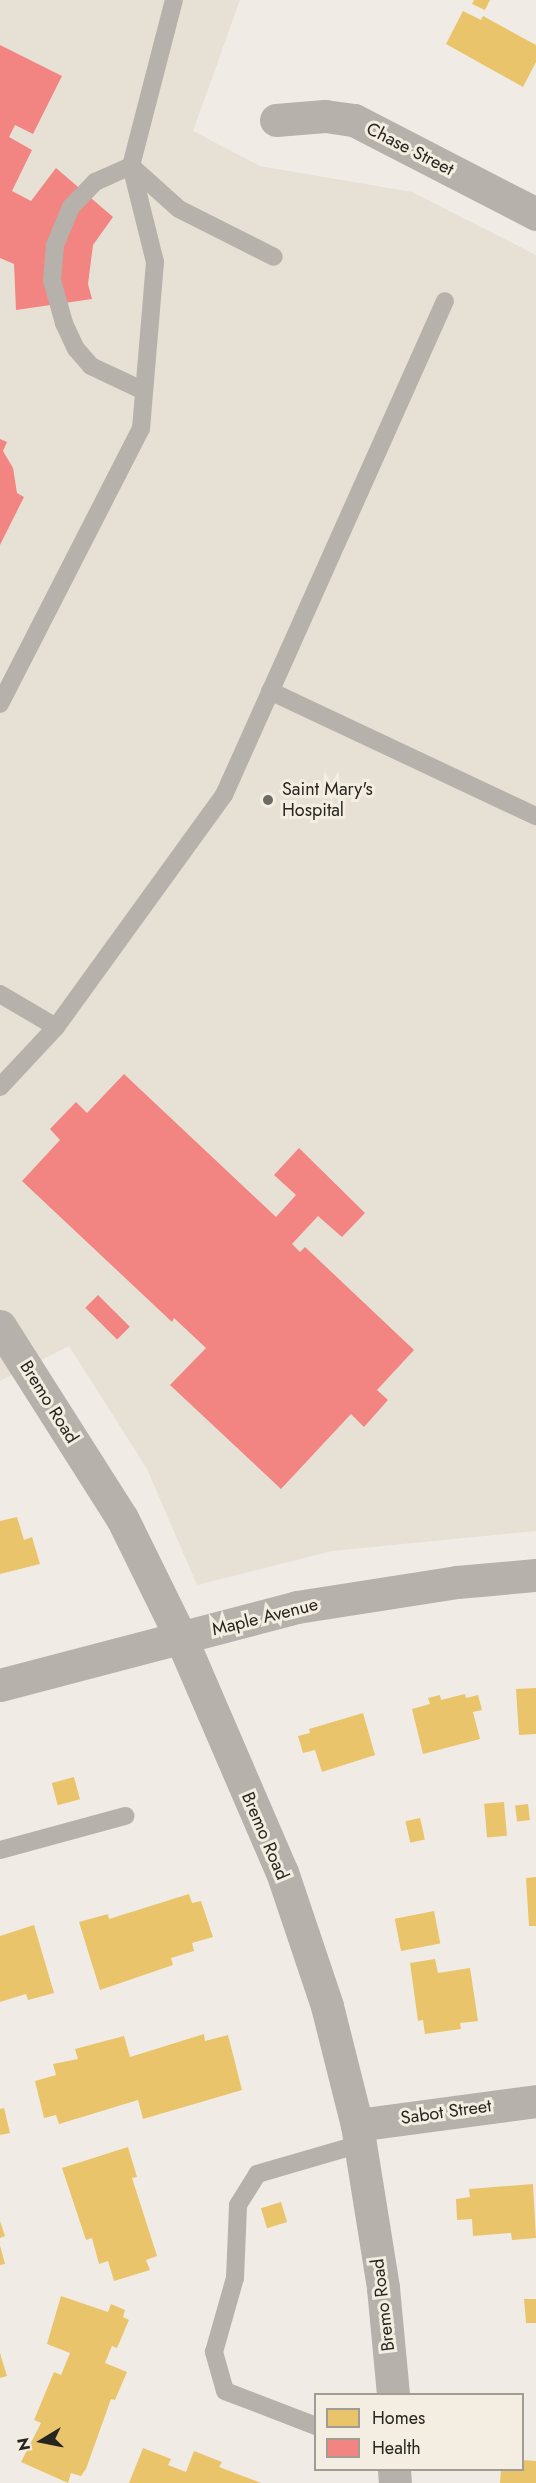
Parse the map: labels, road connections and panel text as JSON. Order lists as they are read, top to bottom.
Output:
{
  "streets": {
    "street": [
      "Chase Street",
      "Bremo Road",
      "Maple Avenue",
      "Sabot Street"
    ]
  },
  "crossings": [
    ["Bremo Road", "Maple Avenue"],
    ["Bremo Road", "Sabot Street"]
  ],
  "places": ["Saint Mary's Hospital"],
  "legend": ["Homes", "Health"],
  "north": "left"
}
